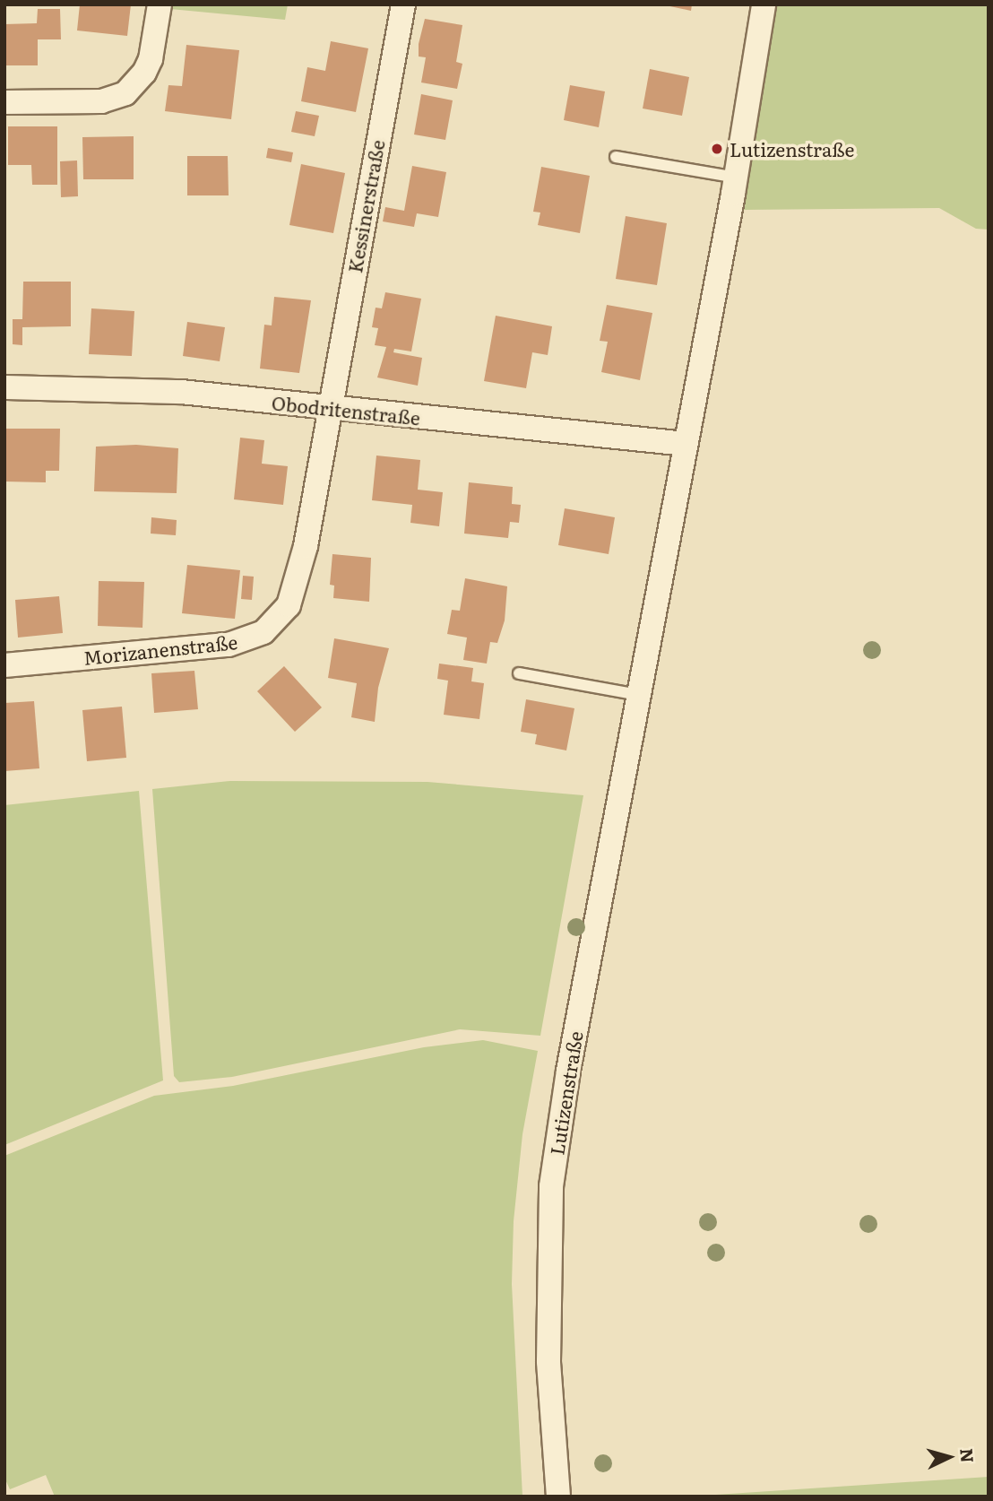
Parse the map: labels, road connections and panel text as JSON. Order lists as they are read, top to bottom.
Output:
{
  "streets": {
    "street": [
      "Kessinerstraße",
      "Obodritenstraße",
      "Morizanenstraße",
      "Lutizenstraße"
    ]
  },
  "crossings": [
    ["Kessinerstraße", "Obodritenstraße"],
    ["Kessinerstraße", "Morizanenstraße"],
    ["Obodritenstraße", "Morizanenstraße"],
    ["Obodritenstraße", "Lutizenstraße"]
  ],
  "places": ["Lutizenstraße"],
  "north": "right"
}
